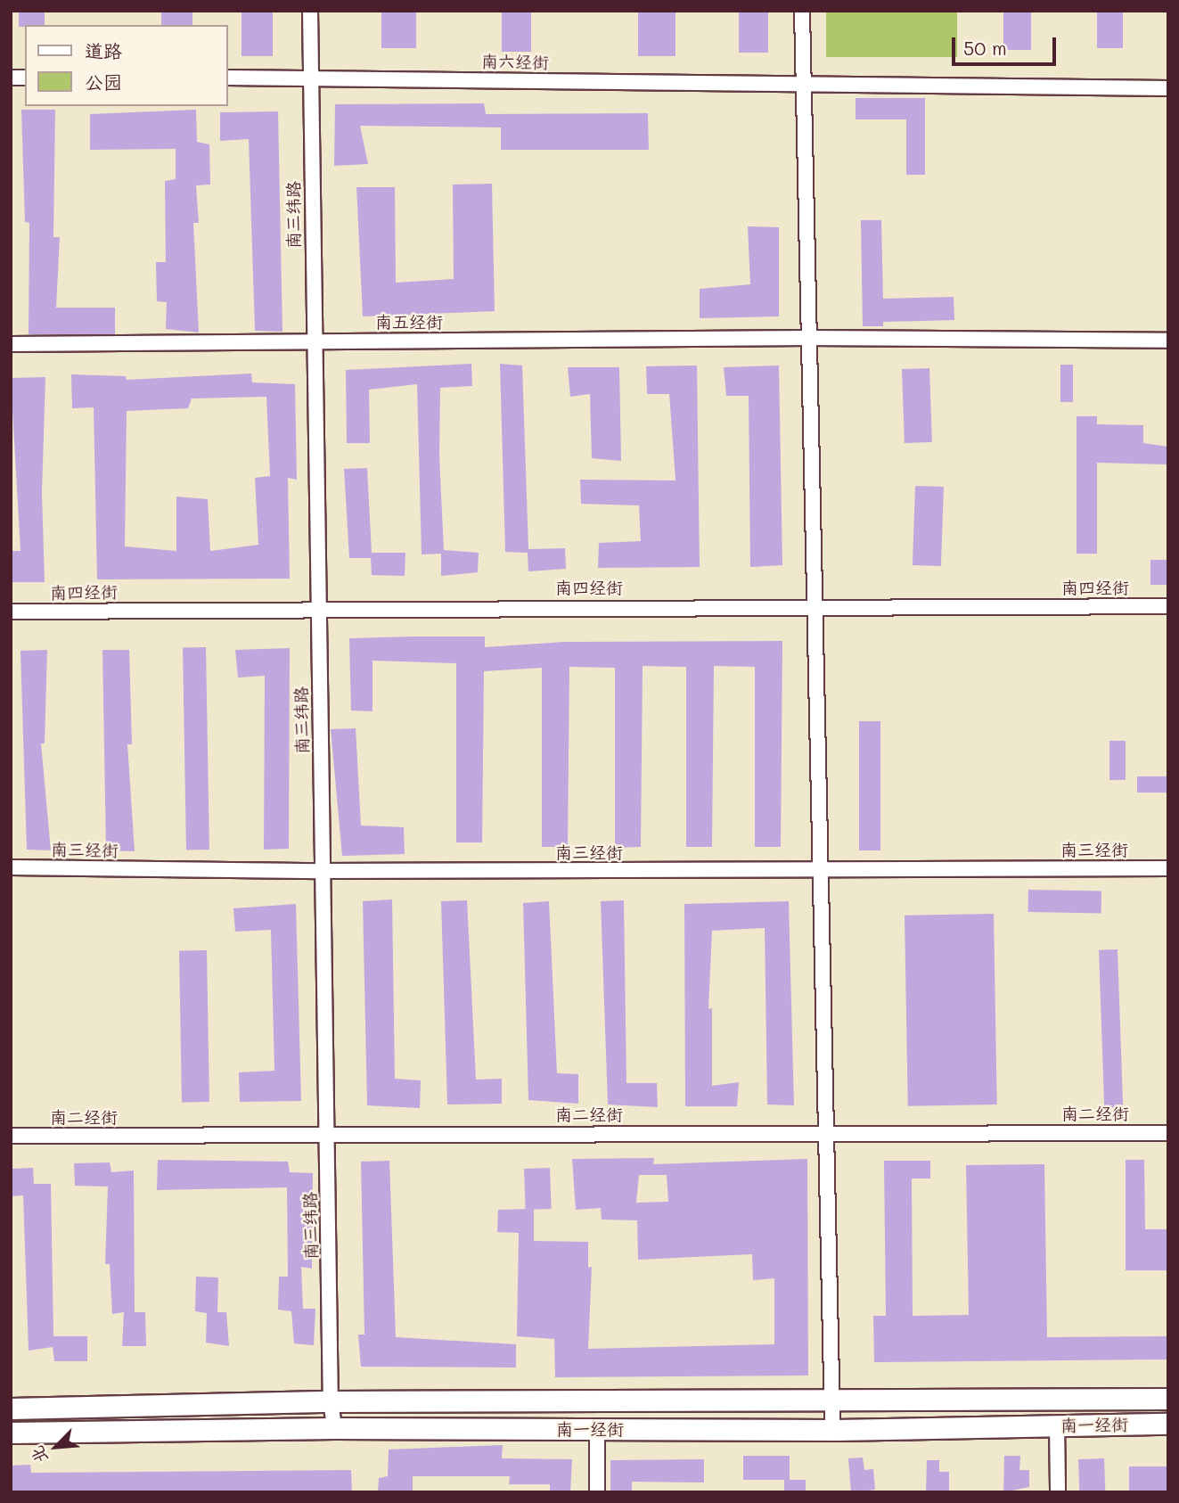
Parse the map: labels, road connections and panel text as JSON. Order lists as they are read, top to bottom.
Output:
{
  "streets": {
    "highway": ["南一经街"],
    "street": [
      "南六经街",
      "南三纬路",
      "南五经街",
      "南四经街",
      "南三经街",
      "南二经街"
    ]
  },
  "crossings": [
    ["南六经街", "南三纬路"],
    ["南三纬路", "南五经街"],
    ["南三纬路", "南四经街"],
    ["南三纬路", "南三经街"],
    ["南三纬路", "南二经街"],
    ["南三纬路", "南一经街"]
  ],
  "legend": ["道路", "公园"],
  "scale_bar": "50 m",
  "north": "bottom left"
}
